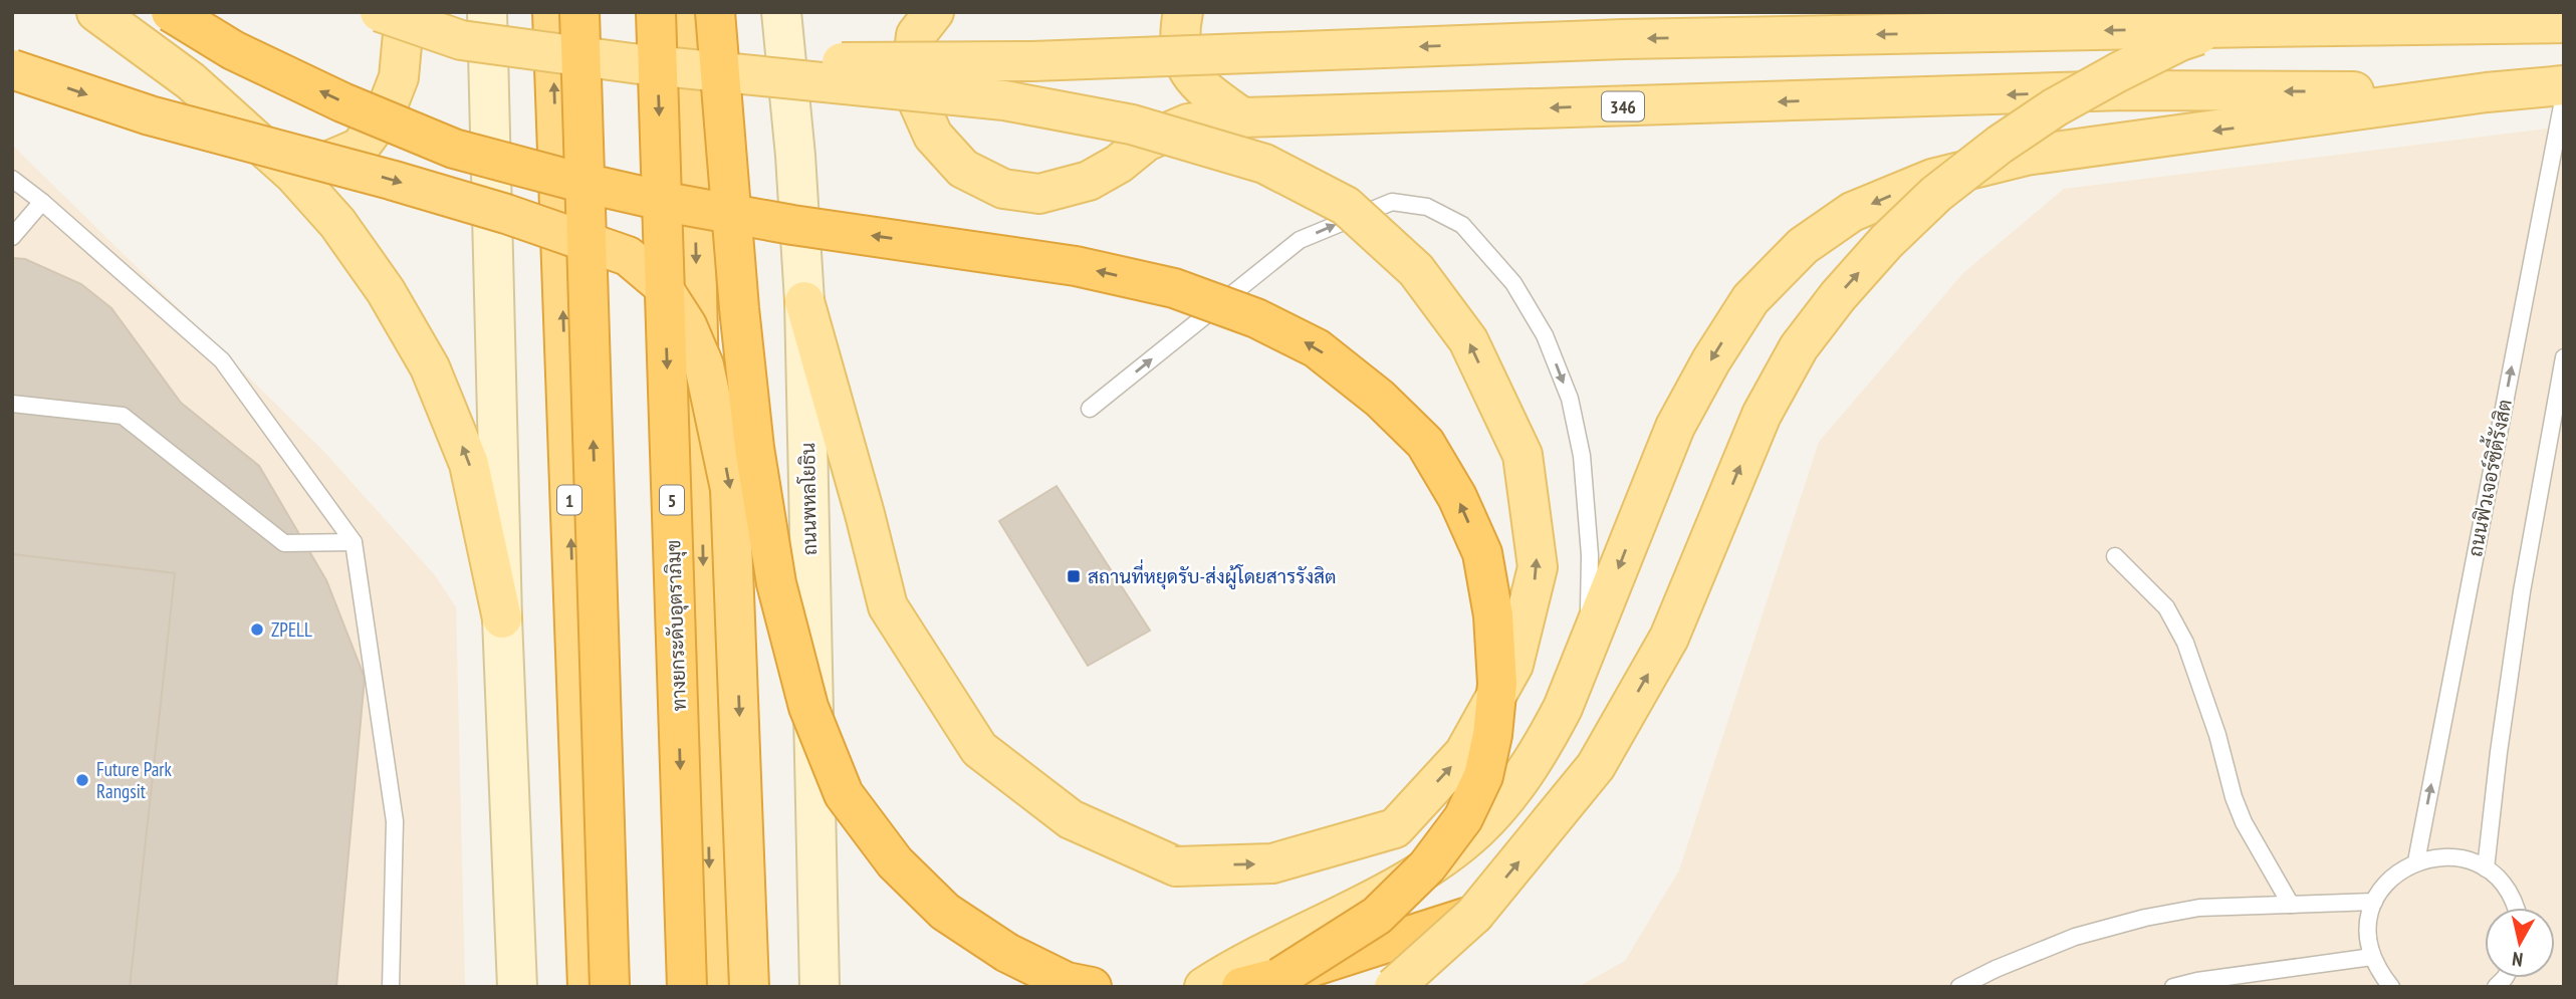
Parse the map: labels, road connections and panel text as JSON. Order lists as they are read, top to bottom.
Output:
{
  "streets": {
    "highway": ["1", "5", "ทางยกระดับอุตราภิมุข"],
    "main road": ["346", "ถนนพหลโยธิน"],
    "lane": ["ถนนฟิวเจอร์ซิตี้รังสิต"]
  },
  "places": {
    "transit": ["สถานที่หยุดรับ-ส่งผู้โดยสารรังสิต"],
    "other": ["ZPELL", "Future Park Rangsit"]
  },
  "north": "bottom"
}
